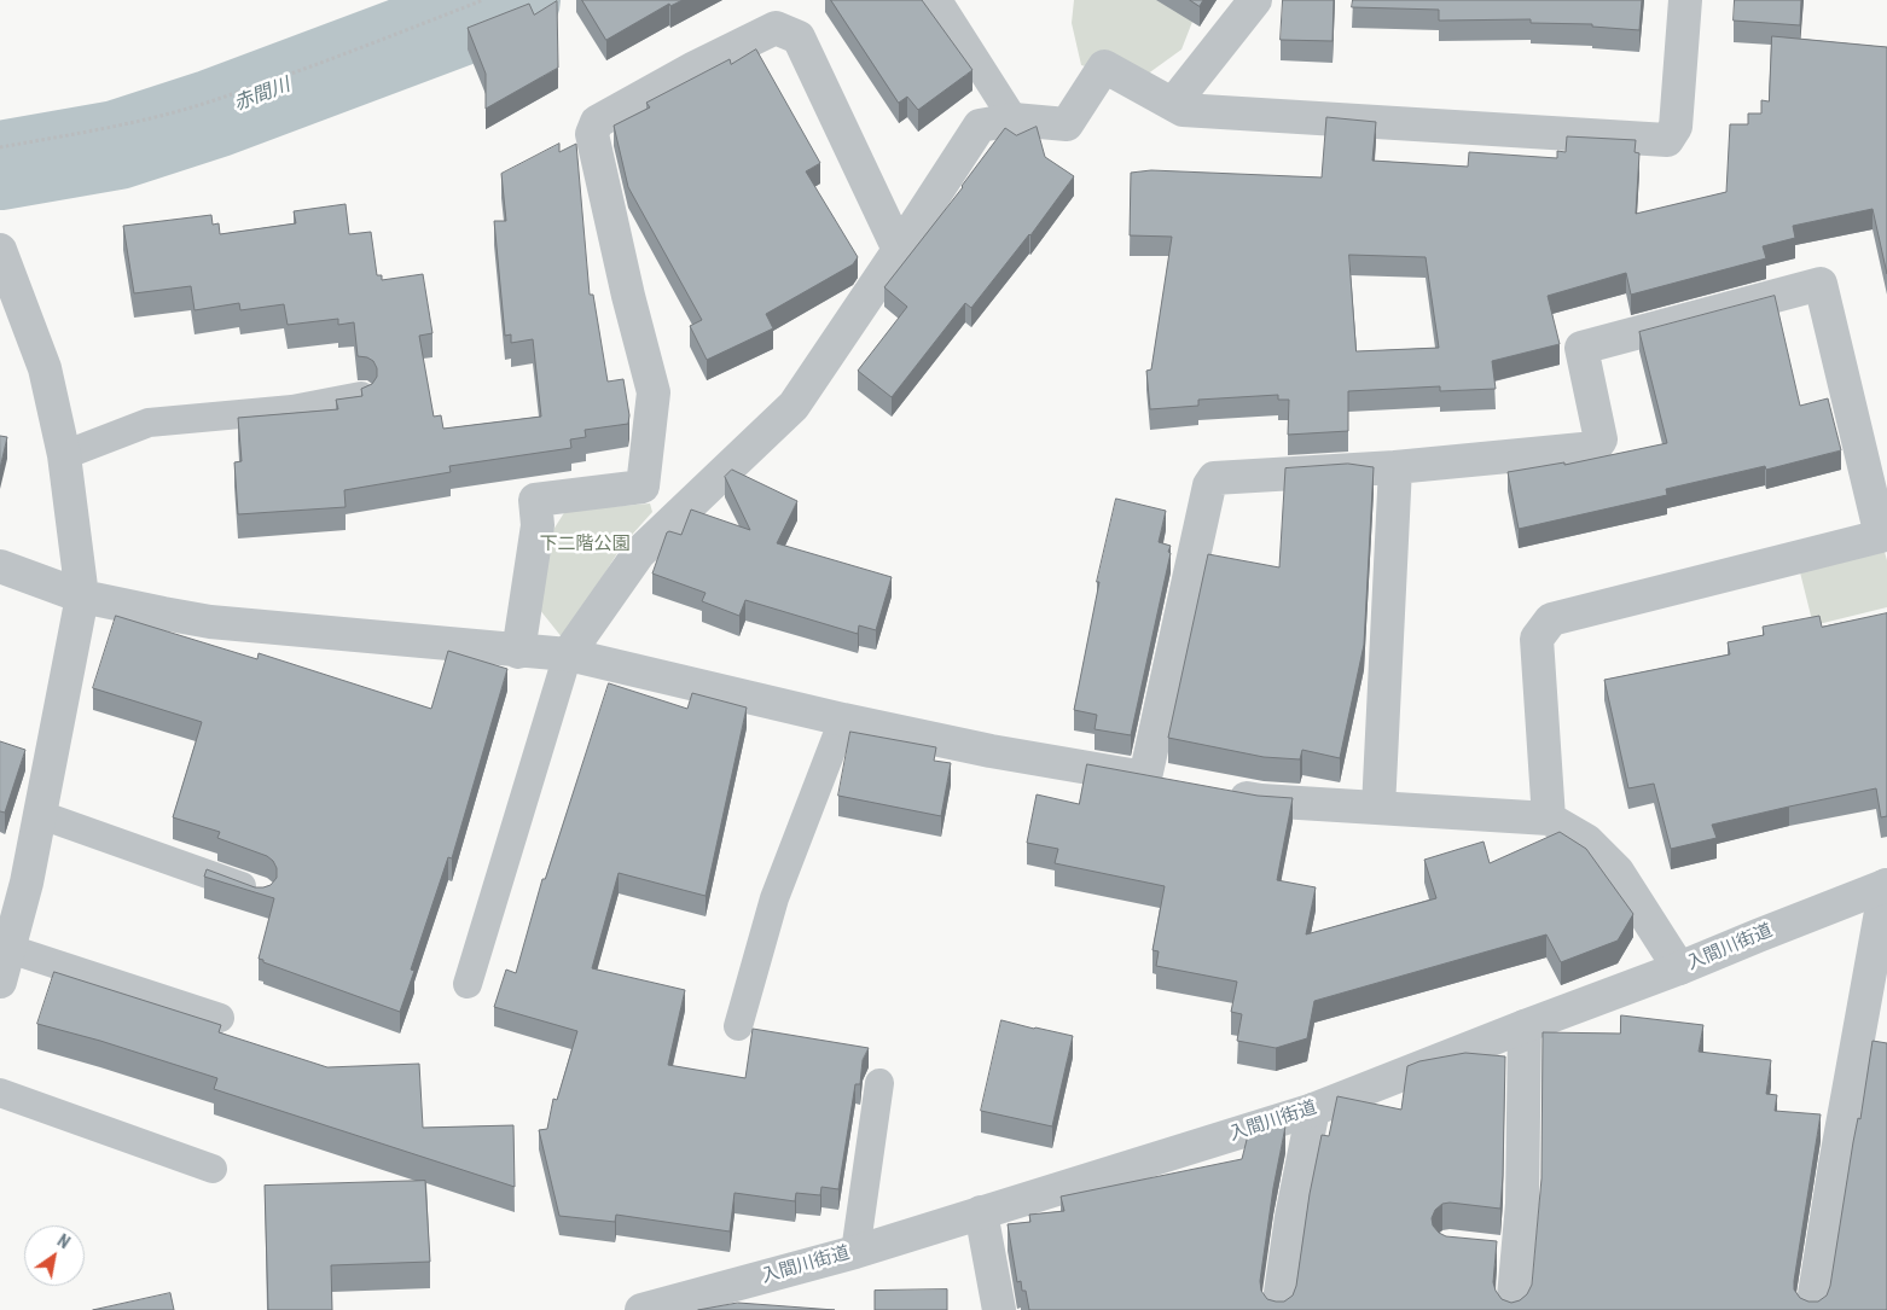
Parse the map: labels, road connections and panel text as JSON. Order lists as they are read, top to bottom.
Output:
{
  "streets": {
    "street": ["入間川街道"]
  },
  "water": ["赤間川"],
  "parks": ["下二階公園"],
  "north": "top right"
}
